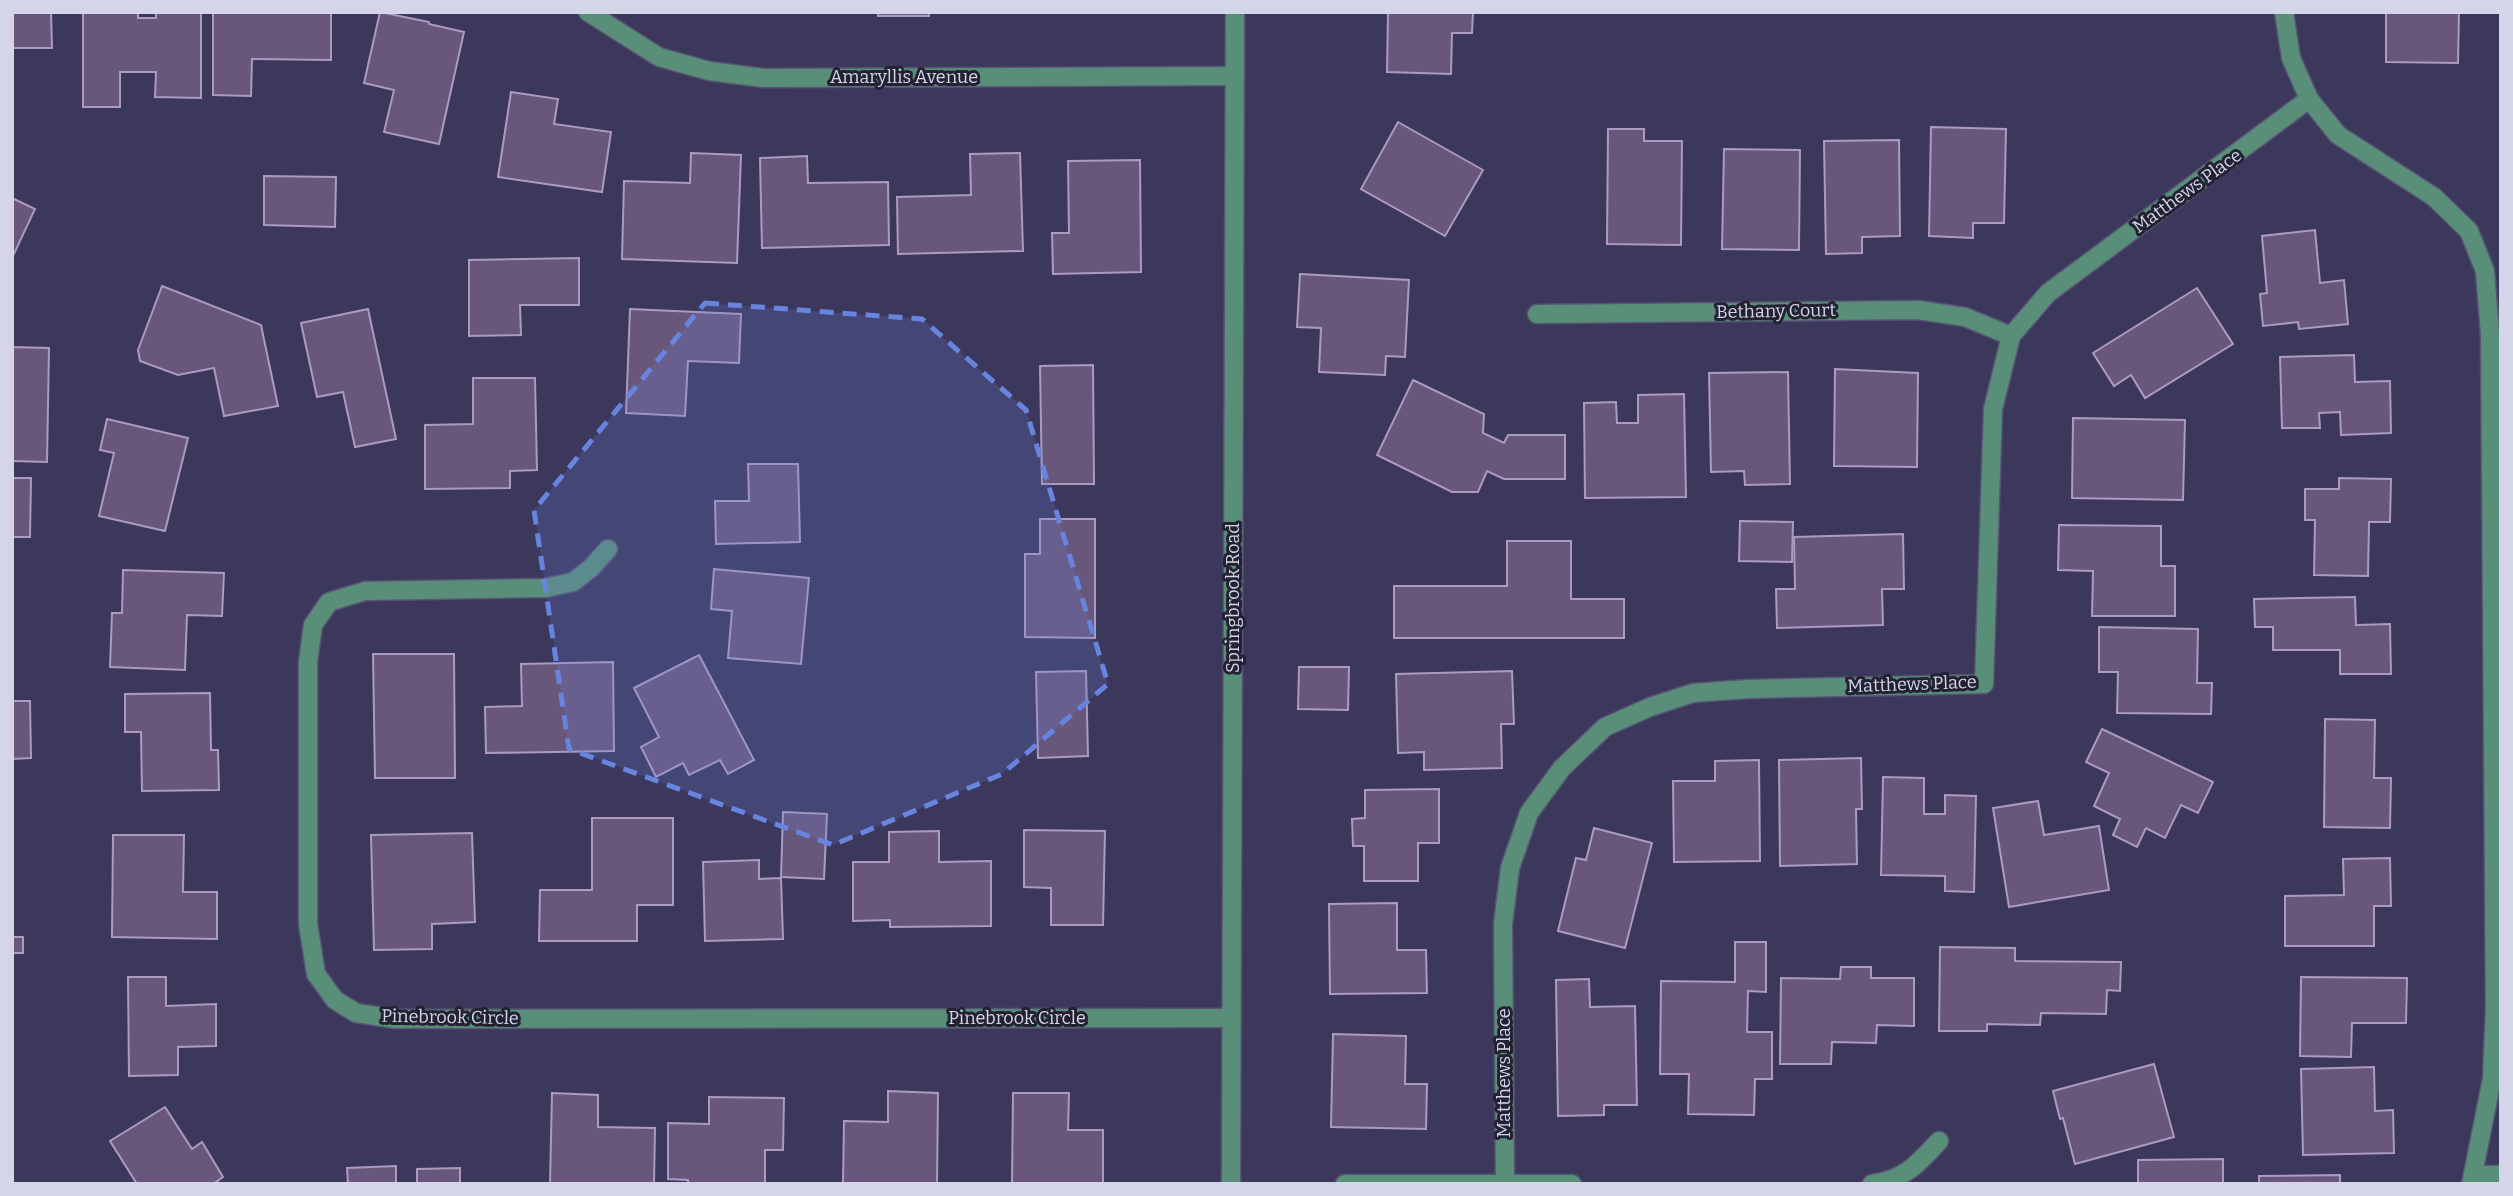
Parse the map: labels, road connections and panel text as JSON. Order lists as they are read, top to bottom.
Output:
{
  "streets": {
    "street": [
      "Amaryllis Avenue",
      "Matthews Place",
      "Bethany Court",
      "Springbrook Road",
      "Pinebrook Circle"
    ]
  },
  "crossings": [
    ["Amaryllis Avenue", "Springbrook Road"],
    ["Matthews Place", "Bethany Court"],
    ["Springbrook Road", "Pinebrook Circle"]
  ]
}
